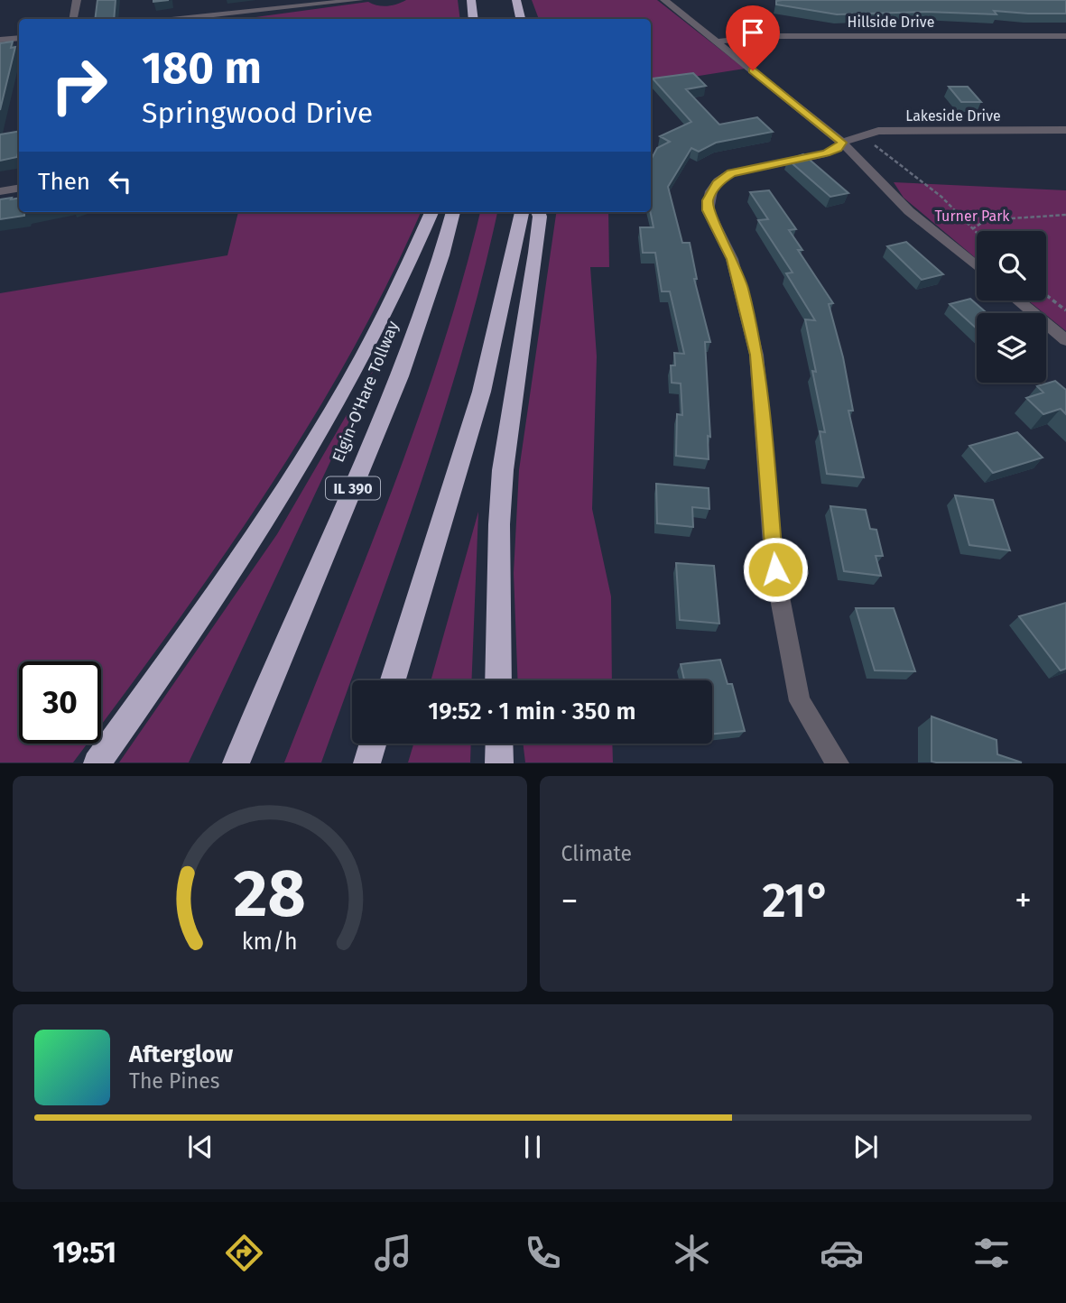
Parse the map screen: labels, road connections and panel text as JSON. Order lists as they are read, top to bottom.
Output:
{
  "streets": {
    "highway": ["Elgin-O'Hare Tollway", "IL 390"],
    "street": ["Hillside Drive", "Lakeside Drive"]
  },
  "parks": ["Turner Park"],
  "page": {
    "turn": ["180 m", "Springwood Drive"],
    "then": "Then",
    "limit": "30",
    "trip": "19:52 · 1 min · 350 m",
    "tile": "Climate",
    "heat": ["−", "21°", "+"],
    "song": ["Afterglow", "The Pines"],
    "tabs": "19:51",
    "gauge": ["28", "km/h"]
  }
}
